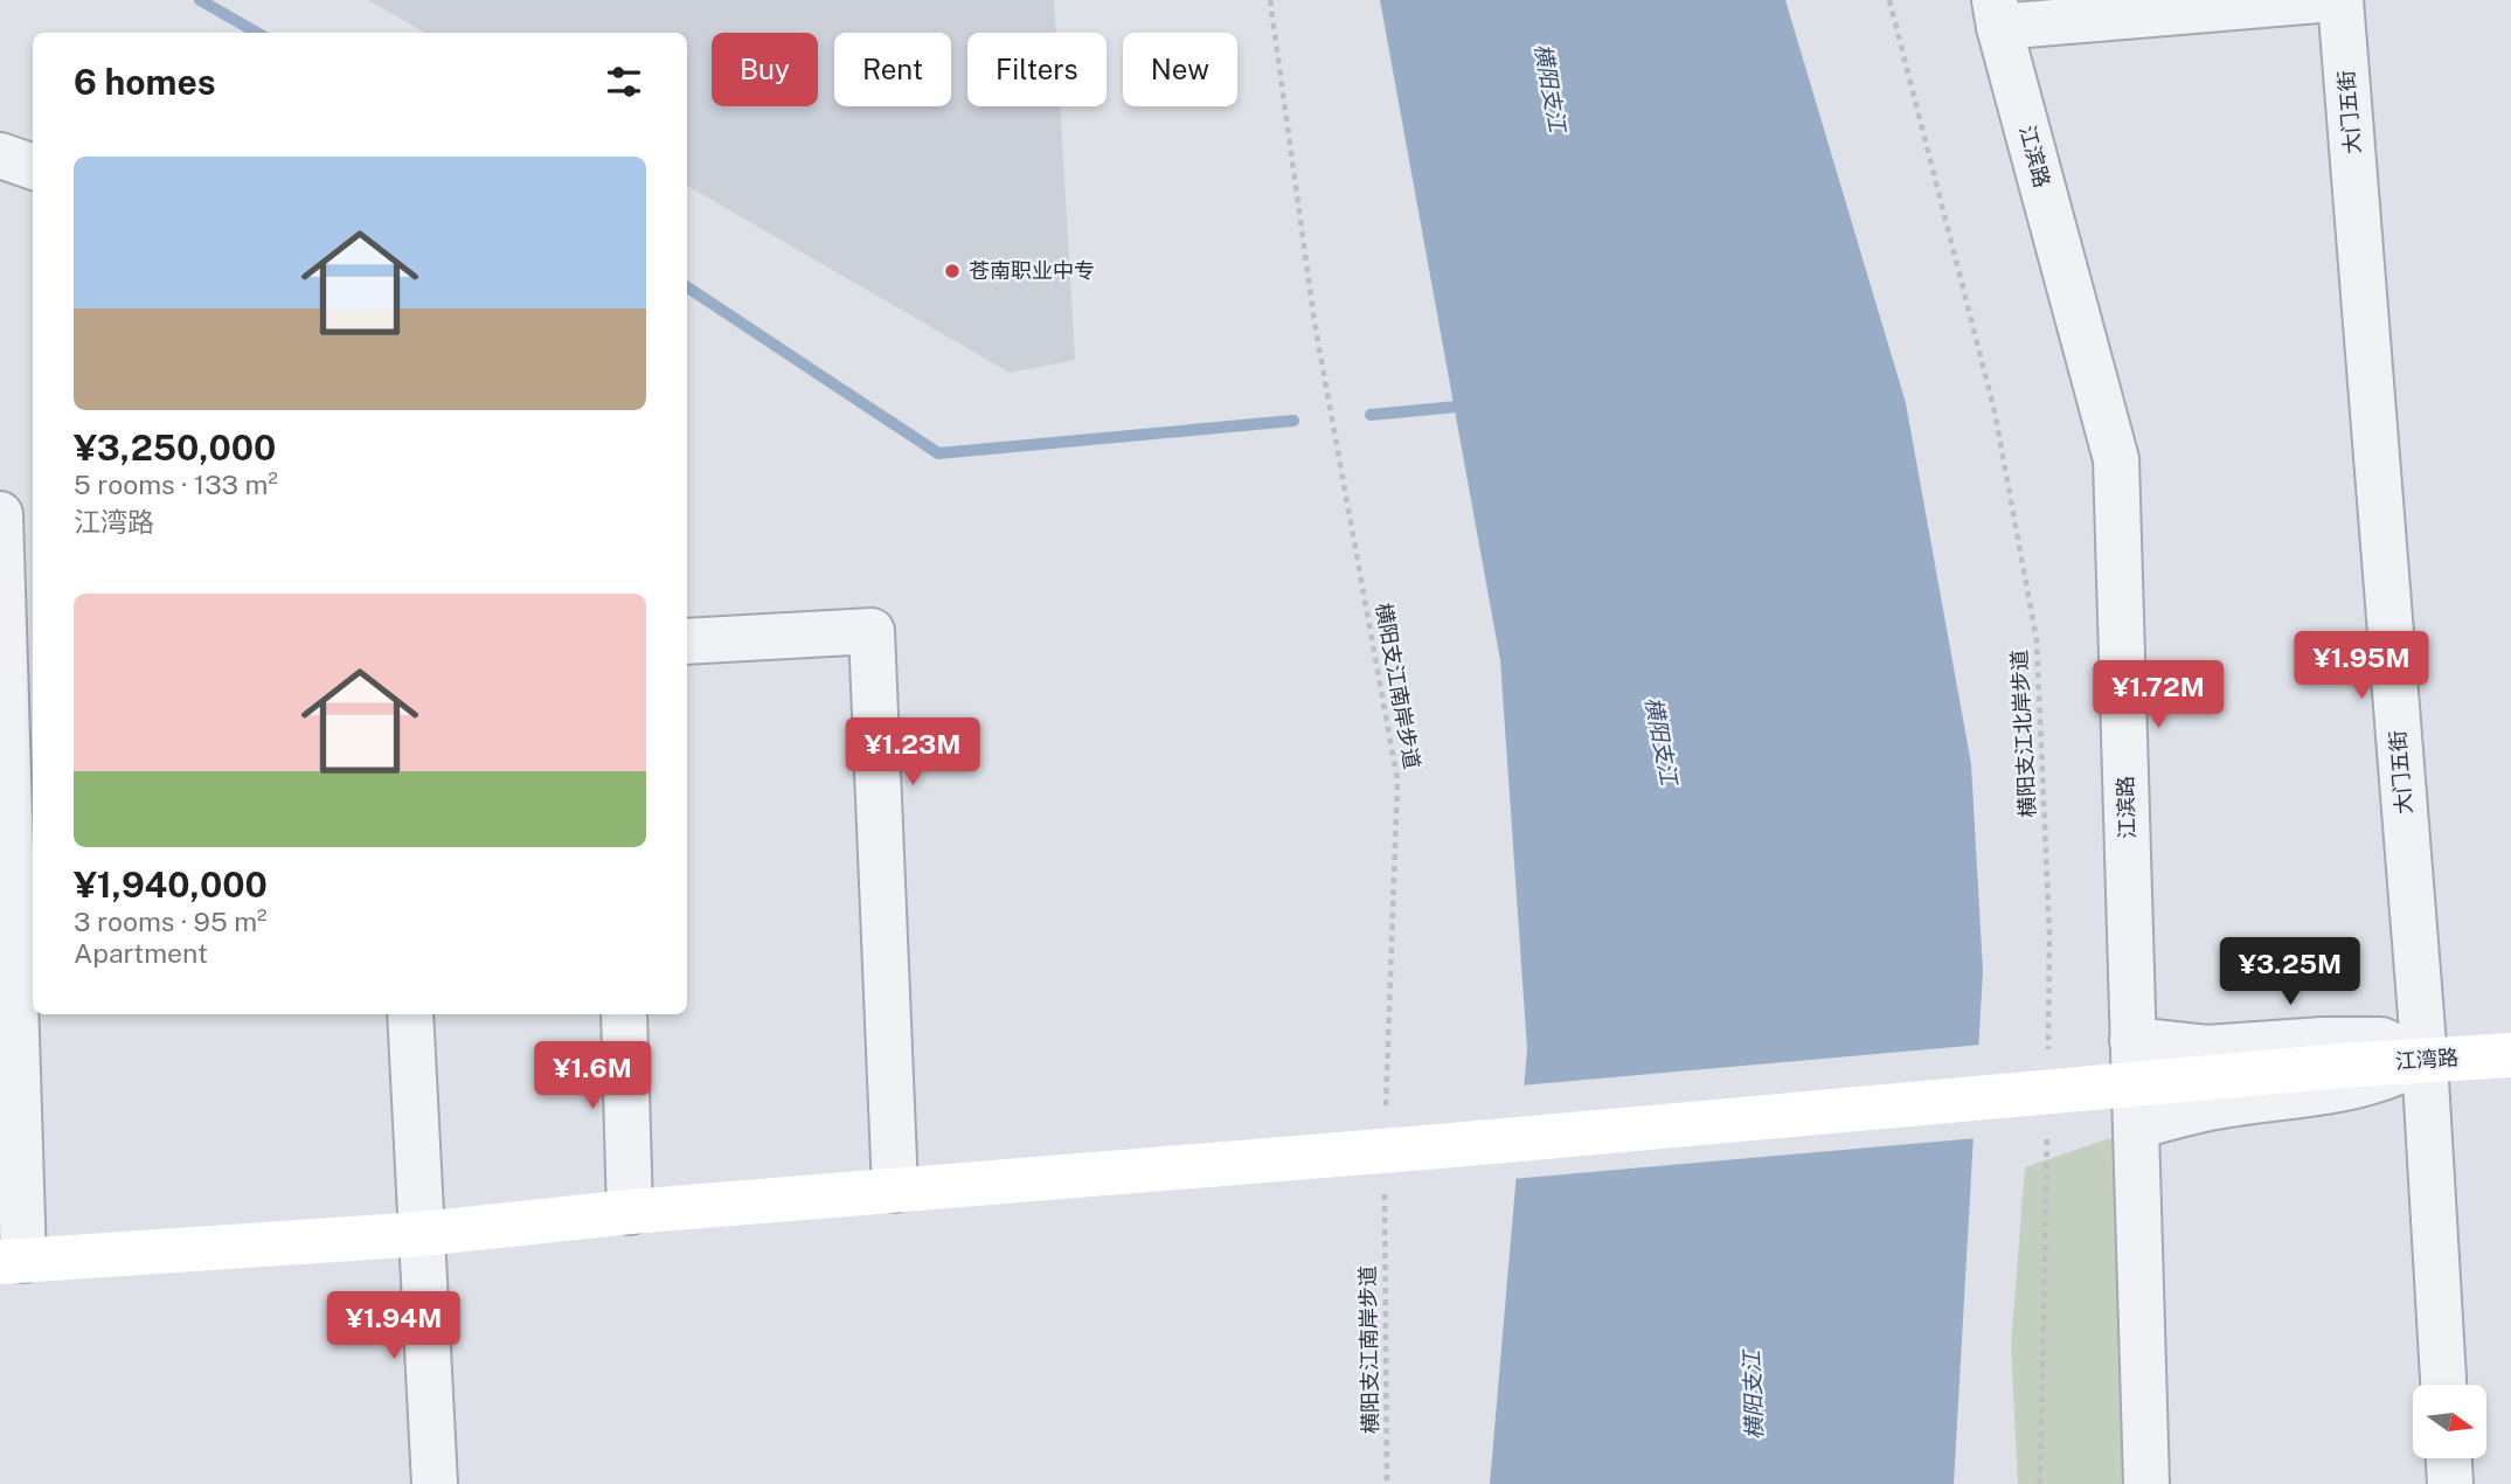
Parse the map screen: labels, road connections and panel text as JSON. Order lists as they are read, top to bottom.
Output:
{
  "streets": {
    "main road": ["江湾路"],
    "street": ["大门五街", "江滨路"],
    "path": ["横阳支江南岸步道", "横阳支江北岸步道"]
  },
  "crossings": [
    ["大门五街", "江湾路"],
    ["横阳支江南岸步道", "江湾路"],
    ["横阳支江北岸步道", "江湾路"]
  ],
  "water": ["横阳支江"],
  "places": ["苍南职业中专"],
  "north": "right",
  "page": {
    "chip": [
      "Buy",
      "Rent",
      "Filters",
      "New"
    ],
    "heading": "6 homes",
    "list": [
      {
        "name": "¥3,250,000",
        "note": "5 rooms · 133 m² · 江湾路"
      },
      {
        "name": "¥1,940,000",
        "note": "3 rooms · 95 m² · Apartment"
      }
    ],
    "price": [
      "¥1.95M",
      "¥1.72M",
      "¥1.23M",
      "¥3.25M",
      "¥1.6M",
      "¥1.94M"
    ]
  }
}
